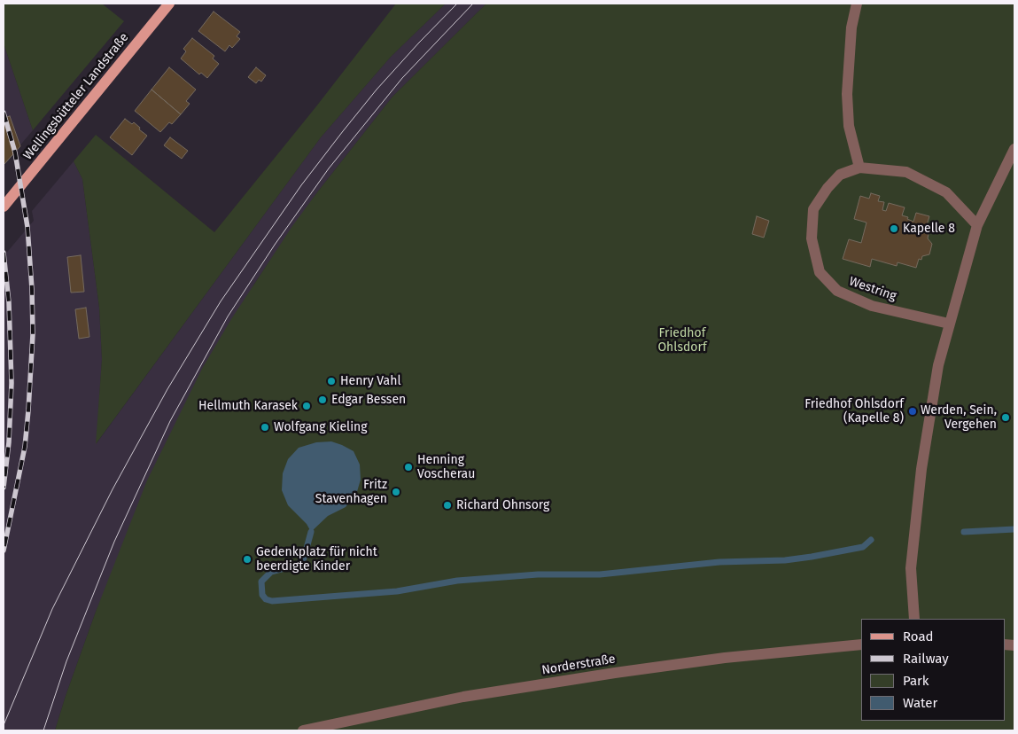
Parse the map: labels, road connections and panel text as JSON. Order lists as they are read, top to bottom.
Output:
{
  "streets": {
    "main road": ["Wellingsbütteler Landstraße"],
    "street": ["Westring", "Norderstraße"]
  },
  "parks": ["Friedhof Ohlsdorf"],
  "places": [
    "Kapelle 8",
    "Henry Vahl",
    "Edgar Bessen",
    "Hellmuth Karasek",
    "Friedhof Ohlsdorf (Kapelle 8)",
    "Werden, Sein, Vergehen",
    "Wolfgang Kieling",
    "Henning Voscherau",
    "Fritz Stavenhagen",
    "Richard Ohnsorg",
    "Gedenkplatz für nicht beerdigte Kinder"
  ],
  "legend": [
    "Road",
    "Railway",
    "Park",
    "Water"
  ]
}
